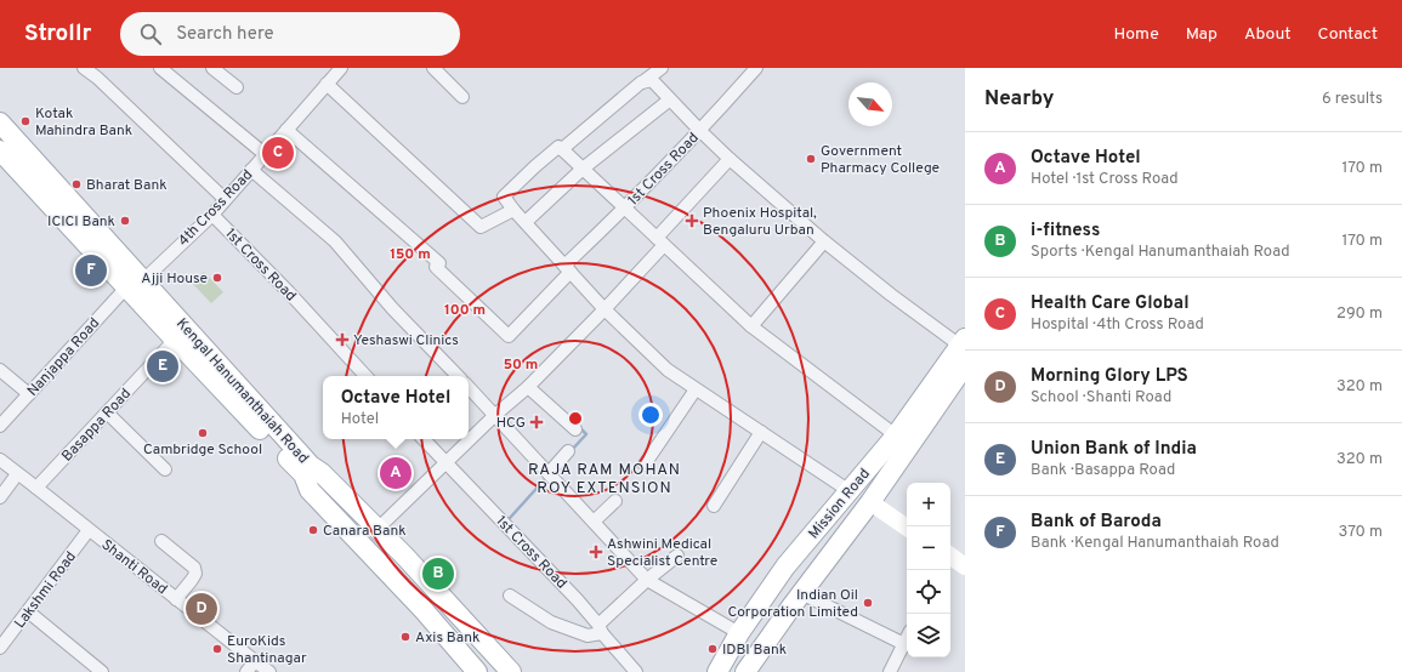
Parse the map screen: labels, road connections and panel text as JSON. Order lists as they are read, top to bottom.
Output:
{
  "streets": {
    "main road": ["Kengal Hanumanthaiah Road", "Mission Road"],
    "street": [
      "1st Cross Road",
      "4th Cross Road",
      "Nanjappa Road",
      "Basappa Road",
      "Shanti Road",
      "Lakshmi Road"
    ]
  },
  "crossings": [
    ["1st Cross Road", "4th Cross Road"],
    ["4th Cross Road", "Nanjappa Road"],
    ["4th Cross Road", "Kengal Hanumanthaiah Road"],
    ["Nanjappa Road", "Kengal Hanumanthaiah Road"],
    ["Kengal Hanumanthaiah Road", "Basappa Road"],
    ["Basappa Road", "Shanti Road"],
    ["Shanti Road", "Lakshmi Road"]
  ],
  "districts": ["RAJA RAM MOHAN ROY EXTENSION"],
  "places": {
    "other": [
      "Kotak Mahindra Bank",
      "Government Pharmacy College",
      "Bharat Bank",
      "ICICI Bank",
      "Ajji House",
      "Cambridge School",
      "Canara Bank",
      "Indian Oil Corporation Limited",
      "Axis Bank",
      "EuroKids Shantinagar",
      "IDBI Bank"
    ],
    "health": [
      "Phoenix Hospital, Bengaluru Urban",
      "Yeshaswi Clinics",
      "HCG",
      "Ashwini Medical Specialist Centre"
    ]
  },
  "north": "bottom right",
  "page": {
    "header": "Strollr",
    "search": "Search here",
    "nav": [
      "Home",
      "Map",
      "About",
      "Contact"
    ],
    "heading": ["Nearby", "6 results"],
    "list": [
      {
        "mark": "A",
        "name": "Octave Hotel",
        "note": "Hotel · 1st Cross Road",
        "value": "170 m"
      },
      {
        "mark": "B",
        "name": "i-fitness",
        "note": "Sports · Kengal Hanumanthaiah Road",
        "value": "170 m"
      },
      {
        "mark": "C",
        "name": "Health Care Global",
        "note": "Hospital · 4th Cross Road",
        "value": "290 m"
      },
      {
        "mark": "D",
        "name": "Morning Glory LPS",
        "note": "School · Shanti Road",
        "value": "320 m"
      },
      {
        "mark": "E",
        "name": "Union Bank of India",
        "note": "Bank · Basappa Road",
        "value": "320 m"
      },
      {
        "mark": "F",
        "name": "Bank of Baroda",
        "note": "Bank · Kengal Hanumanthaiah Road",
        "value": "370 m"
      }
    ],
    "pins": [
      "C",
      "F",
      "E",
      "A",
      "B",
      "D"
    ],
    "popup": ["Octave Hotel", "Hotel"],
    "map_buttons": ["+", "−"]
  },
  "rings": ["150 m", "100 m", "50 m"]
}
